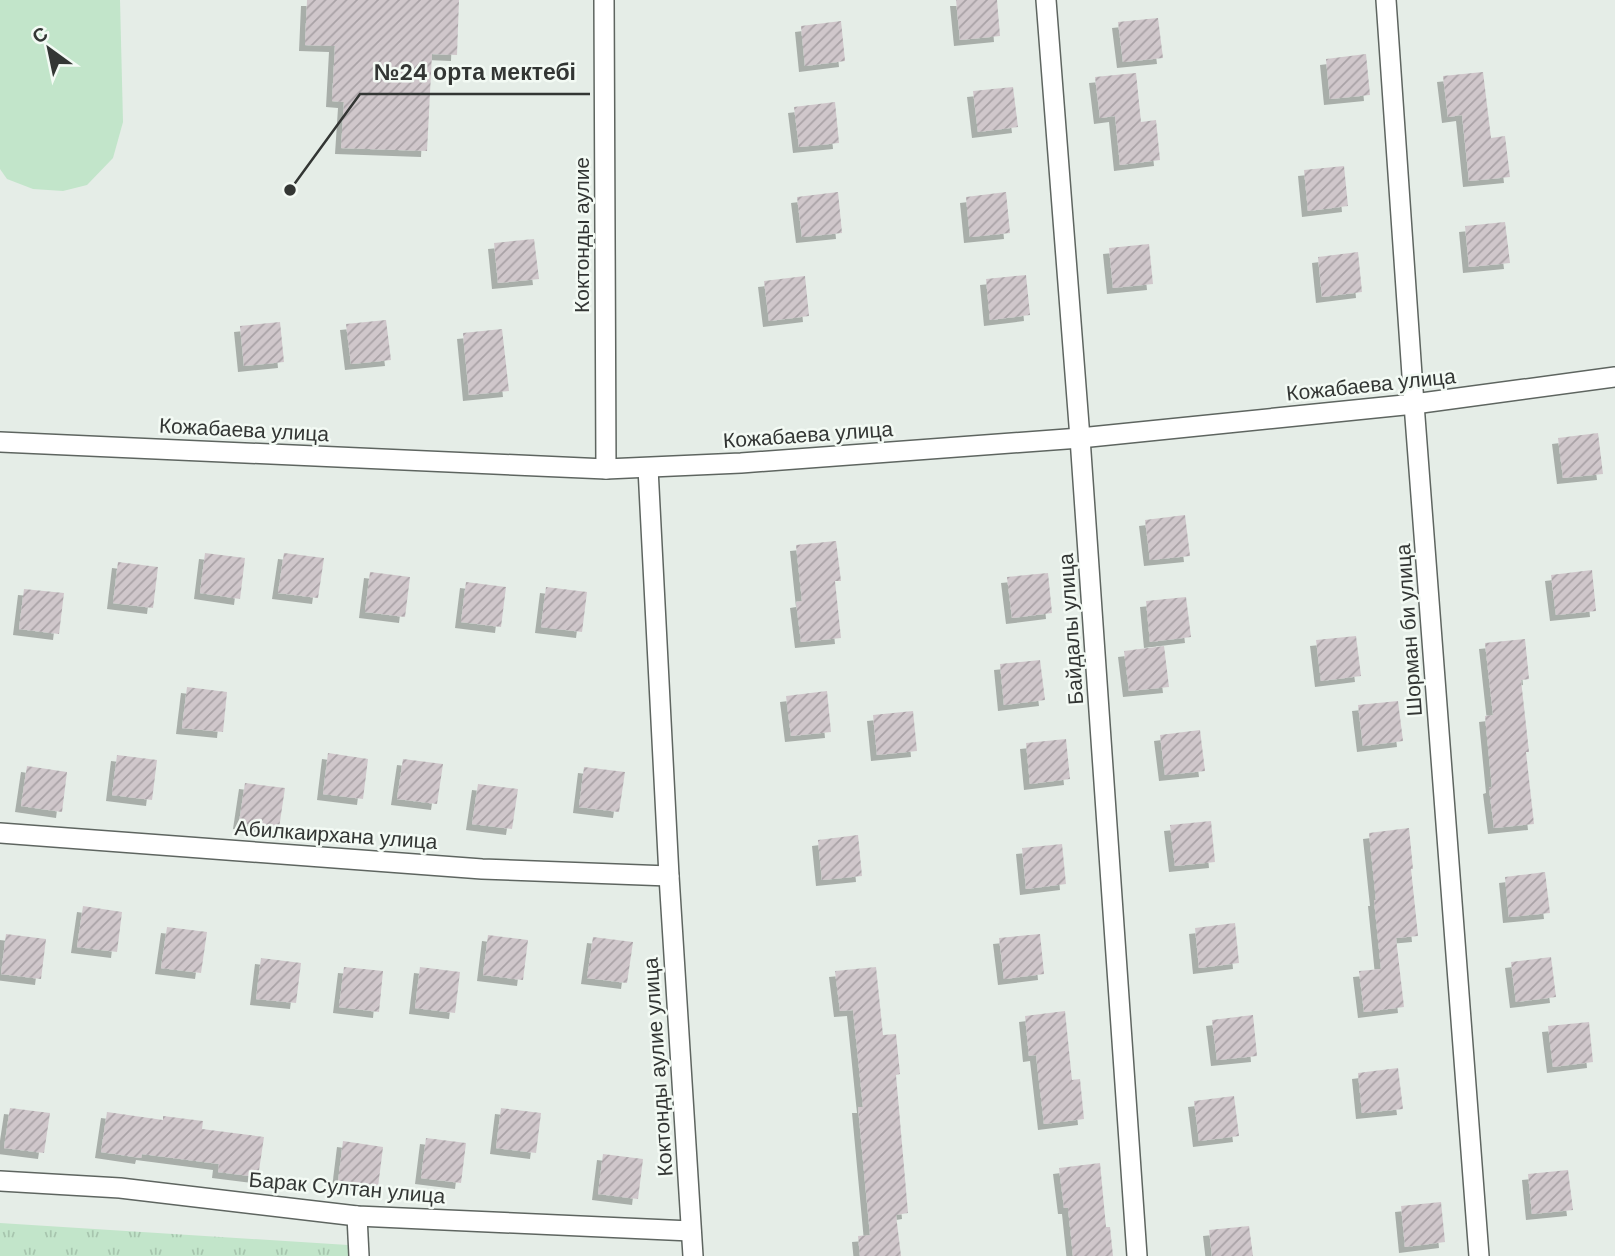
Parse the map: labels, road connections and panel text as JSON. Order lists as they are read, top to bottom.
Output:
{
  "streets": {
    "street": [
      "Коктонды аулие",
      "Кожабаева улица",
      "Байдалы улица",
      "Шорман би улица",
      "Абилкаирхана улица",
      "Коктонды аулие улица",
      "Барак Султан улица"
    ]
  },
  "crossings": [
    ["Коктонды аулие", "Кожабаева улица"],
    ["Кожабаева улица", "Байдалы улица"],
    ["Кожабаева улица", "Шорман би улица"],
    ["Кожабаева улица", "Коктонды аулие улица"],
    ["Абилкаирхана улица", "Коктонды аулие улица"],
    ["Коктонды аулие улица", "Барак Султан улица"]
  ],
  "places": ["№24 орта мектебі"],
  "north": "top left"
}
